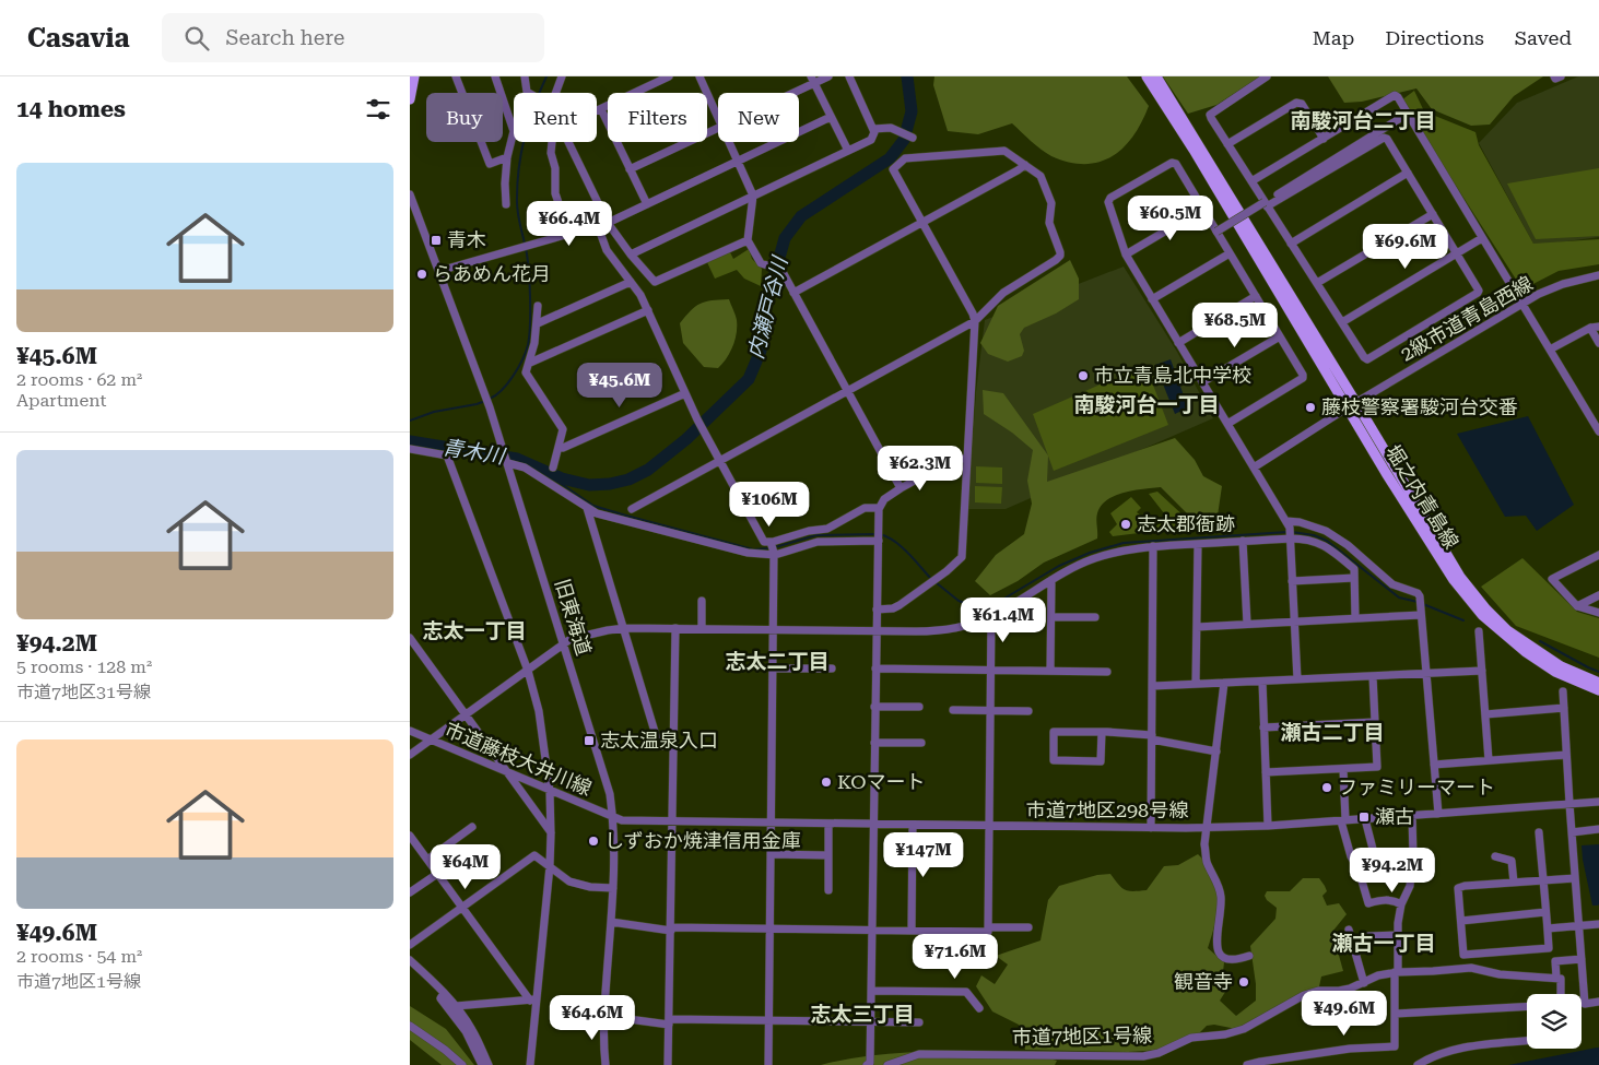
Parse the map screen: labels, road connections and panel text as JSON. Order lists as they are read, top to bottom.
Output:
{
  "streets": {
    "main road": ["堀之内青島線"],
    "street": [
      "2級市道青島西線",
      "旧東海道",
      "市道藤枝大井川線",
      "市道7地区298号線",
      "市道7地区1号線"
    ]
  },
  "crossings": [
    ["2級市道青島西線", "堀之内青島線"],
    ["旧東海道", "市道藤枝大井川線"],
    ["旧東海道", "市道7地区298号線"],
    ["市道藤枝大井川線", "市道7地区298号線"]
  ],
  "districts": [
    "南駿河台二丁目",
    "南駿河台一丁目",
    "志太一丁目",
    "志太二丁目",
    "瀬古二丁目",
    "瀬古一丁目",
    "志太三丁目"
  ],
  "water": ["内瀬戸谷川", "青木川"],
  "places": {
    "transit": ["青木", "志太温泉入口", "瀬古"],
    "other": [
      "らあめん花月",
      "市立青島北中学校",
      "藤枝警察署駿河台交番",
      "志太郡衙跡",
      "KOマート",
      "ファミリーマート",
      "しずおか焼津信用金庫",
      "観音寺"
    ]
  },
  "page": {
    "header": "Casavia",
    "search": "Search here",
    "nav": ["Map", "Directions", "Saved"],
    "heading": "14 homes",
    "chip": [
      "Buy",
      "Rent",
      "Filters",
      "New"
    ],
    "list": [
      {
        "name": "¥45.6M",
        "note": "2 rooms · 62 m² · Apartment"
      },
      {
        "name": "¥94.2M",
        "note": "5 rooms · 128 m² · 市道7地区31号線"
      },
      {
        "name": "¥49.6M",
        "note": "2 rooms · 54 m² · 市道7地区1号線"
      }
    ],
    "price": [
      "¥60.5M",
      "¥66.4M",
      "¥69.6M",
      "¥68.5M",
      "¥45.6M",
      "¥62.3M",
      "¥106M",
      "¥61.4M",
      "¥147M",
      "¥64M",
      "¥94.2M",
      "¥71.6M",
      "¥49.6M",
      "¥64.6M"
    ]
  }
}
